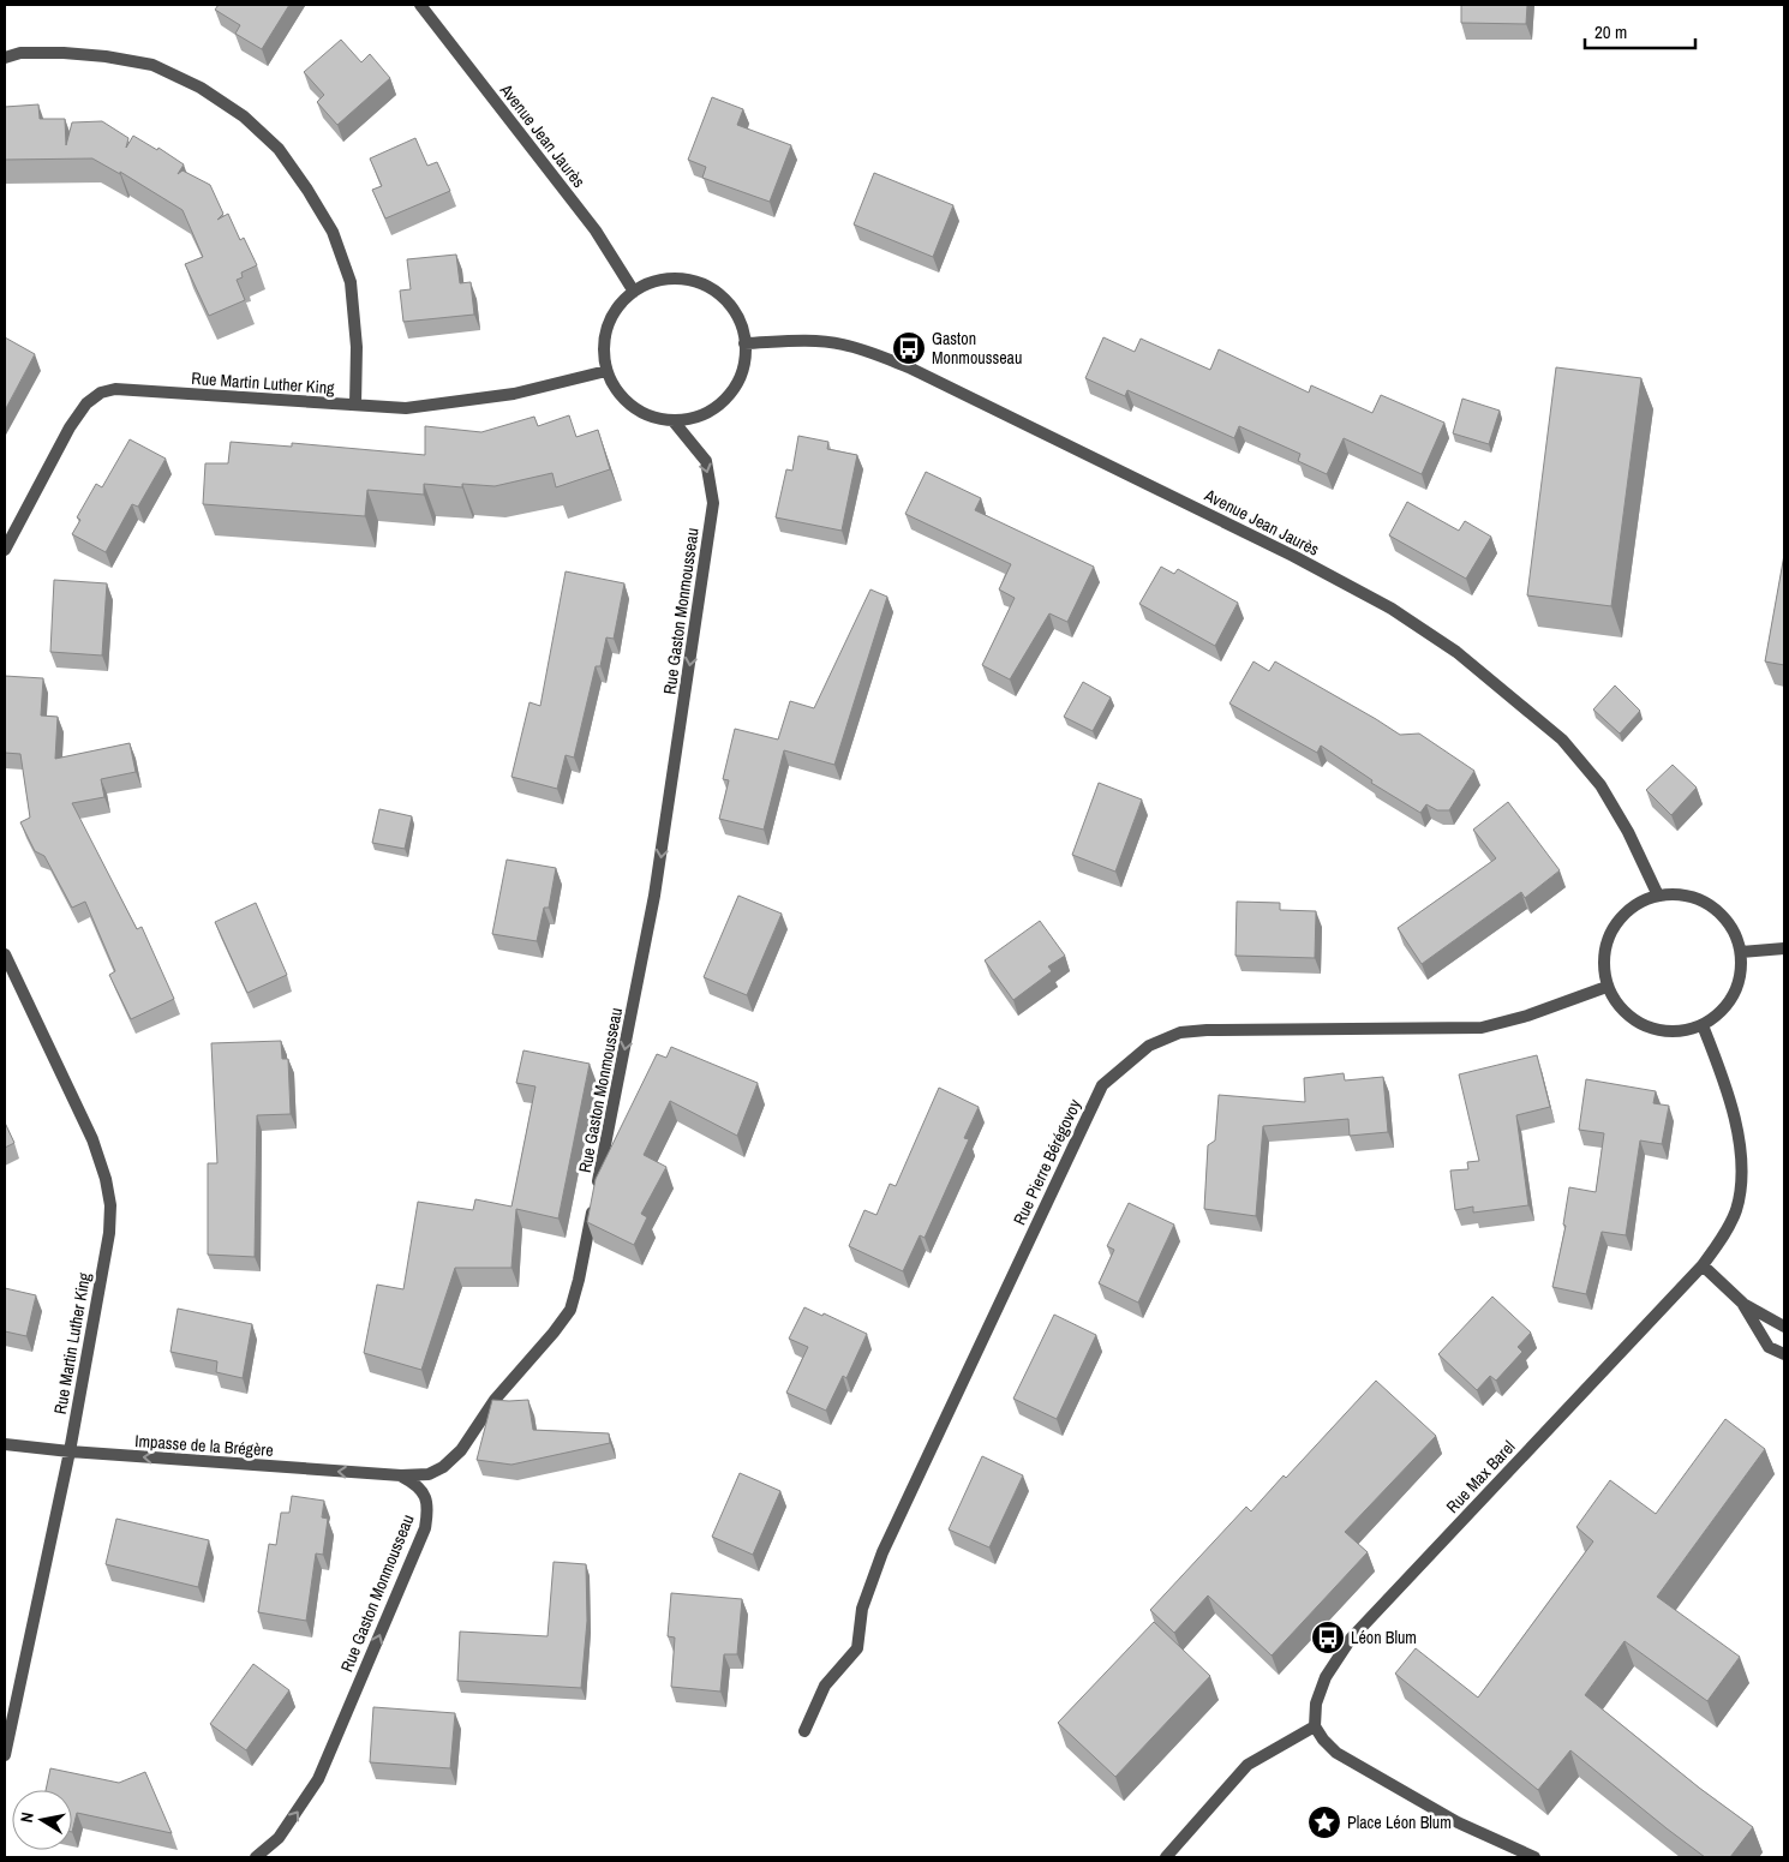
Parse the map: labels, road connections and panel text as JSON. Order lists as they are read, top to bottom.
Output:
{
  "streets": {
    "street": [
      "Avenue Jean Jaurès",
      "Rue Martin Luther King",
      "Rue Gaston Monmousseau",
      "Rue Pierre Bérégovoy",
      "Impasse de la Brégère",
      "Rue Max Barel"
    ]
  },
  "crossings": [
    ["Avenue Jean Jaurès", "Rue Martin Luther King"],
    ["Avenue Jean Jaurès", "Rue Gaston Monmousseau"],
    ["Avenue Jean Jaurès", "Rue Pierre Bérégovoy"],
    ["Avenue Jean Jaurès", "Rue Max Barel"],
    ["Rue Martin Luther King", "Rue Gaston Monmousseau"],
    ["Rue Martin Luther King", "Impasse de la Brégère"],
    ["Rue Gaston Monmousseau", "Impasse de la Brégère"],
    ["Rue Pierre Bérégovoy", "Rue Max Barel"]
  ],
  "one_way": ["Impasse de la Brégère"],
  "places": {
    "bus stop": ["Gaston Monmousseau", "Léon Blum"],
    "place": ["Place Léon Blum"]
  },
  "scale_bar": "20 m",
  "north": "left"
}
